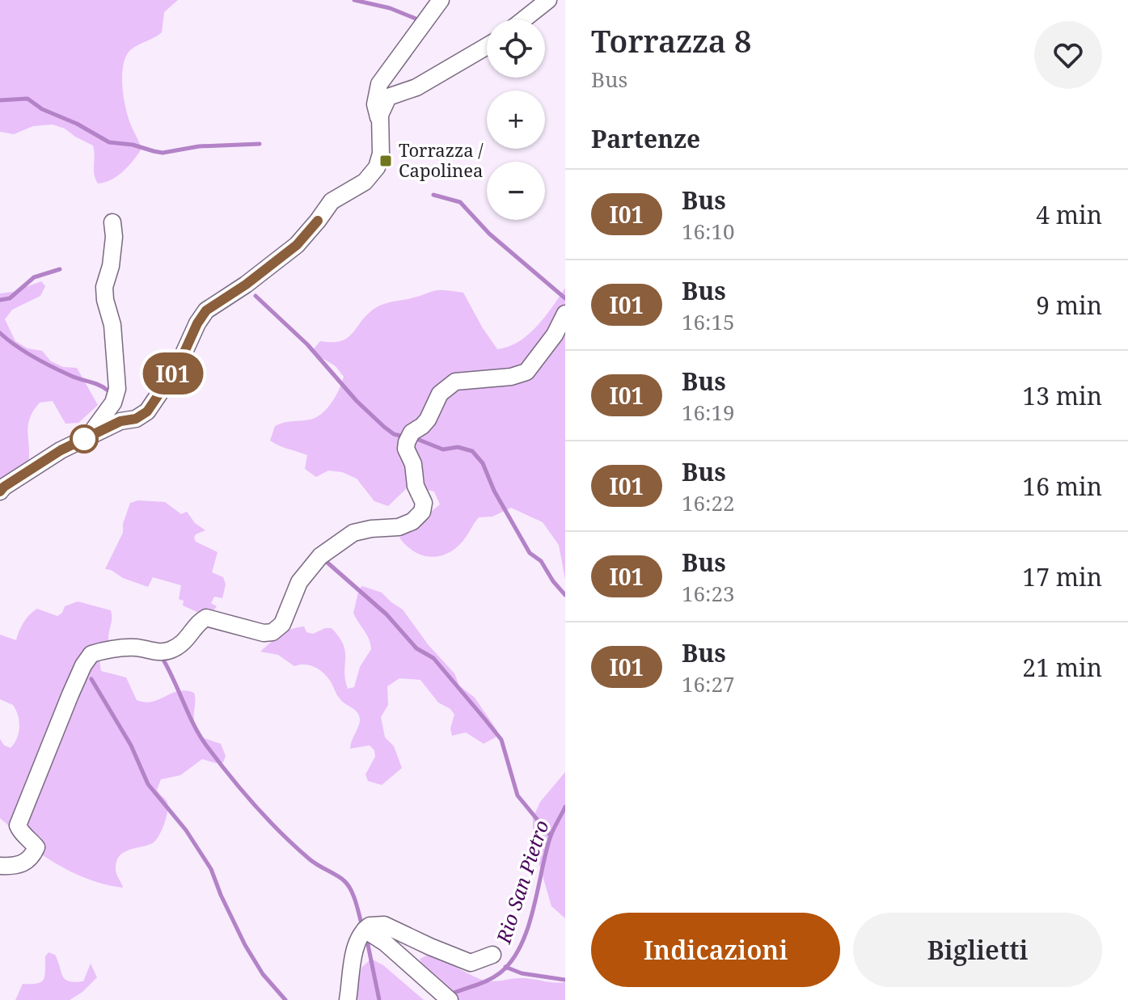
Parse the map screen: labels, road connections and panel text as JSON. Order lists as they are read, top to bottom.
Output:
{
  "water": ["Rio San Pietro"],
  "places": {
    "transit": ["Torrazza / Capolinea"]
  },
  "lines": ["bus line I01"],
  "page": {
    "on_map": "I01",
    "heading": [
      ["Torrazza 8", "Bus"],
      "Partenze"
    ],
    "map_buttons": ["+", "−"],
    "list": [
      {
        "mark": "I01",
        "name": "Bus",
        "note": "16:10",
        "value": "4 min"
      },
      {
        "mark": "I01",
        "name": "Bus",
        "note": "16:15",
        "value": "9 min"
      },
      {
        "mark": "I01",
        "name": "Bus",
        "note": "16:19",
        "value": "13 min"
      },
      {
        "mark": "I01",
        "name": "Bus",
        "note": "16:22",
        "value": "16 min"
      },
      {
        "mark": "I01",
        "name": "Bus",
        "note": "16:23",
        "value": "17 min"
      },
      {
        "mark": "I01",
        "name": "Bus",
        "note": "16:27",
        "value": "21 min"
      }
    ],
    "buttons": ["Indicazioni", "Biglietti"]
  }
}
